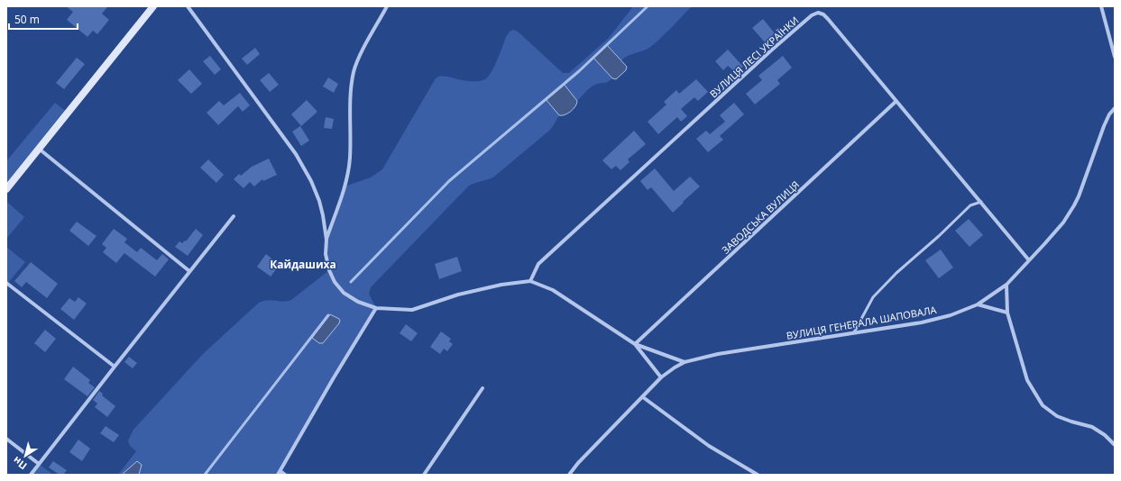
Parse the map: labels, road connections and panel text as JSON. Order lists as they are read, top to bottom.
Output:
{
  "streets": {
    "street": ["ВУЛИЦЯ ЛЕСІ УКРАЇНКИ", "ЗАВОДСЬКА ВУЛИЦЯ", "ВУЛИЦЯ ГЕНЕРАЛА ШАПОВАЛА"]
  },
  "crossings": [
    ["ВУЛИЦЯ ЛЕСІ УКРАЇНКИ", "ЗАВОДСЬКА ВУЛИЦЯ"],
    ["ВУЛИЦЯ ЛЕСІ УКРАЇНКИ", "ВУЛИЦЯ ГЕНЕРАЛА ШАПОВАЛА"]
  ],
  "districts": ["Кайдашиха"],
  "scale_bar": "50 m",
  "north": "bottom left"
}
